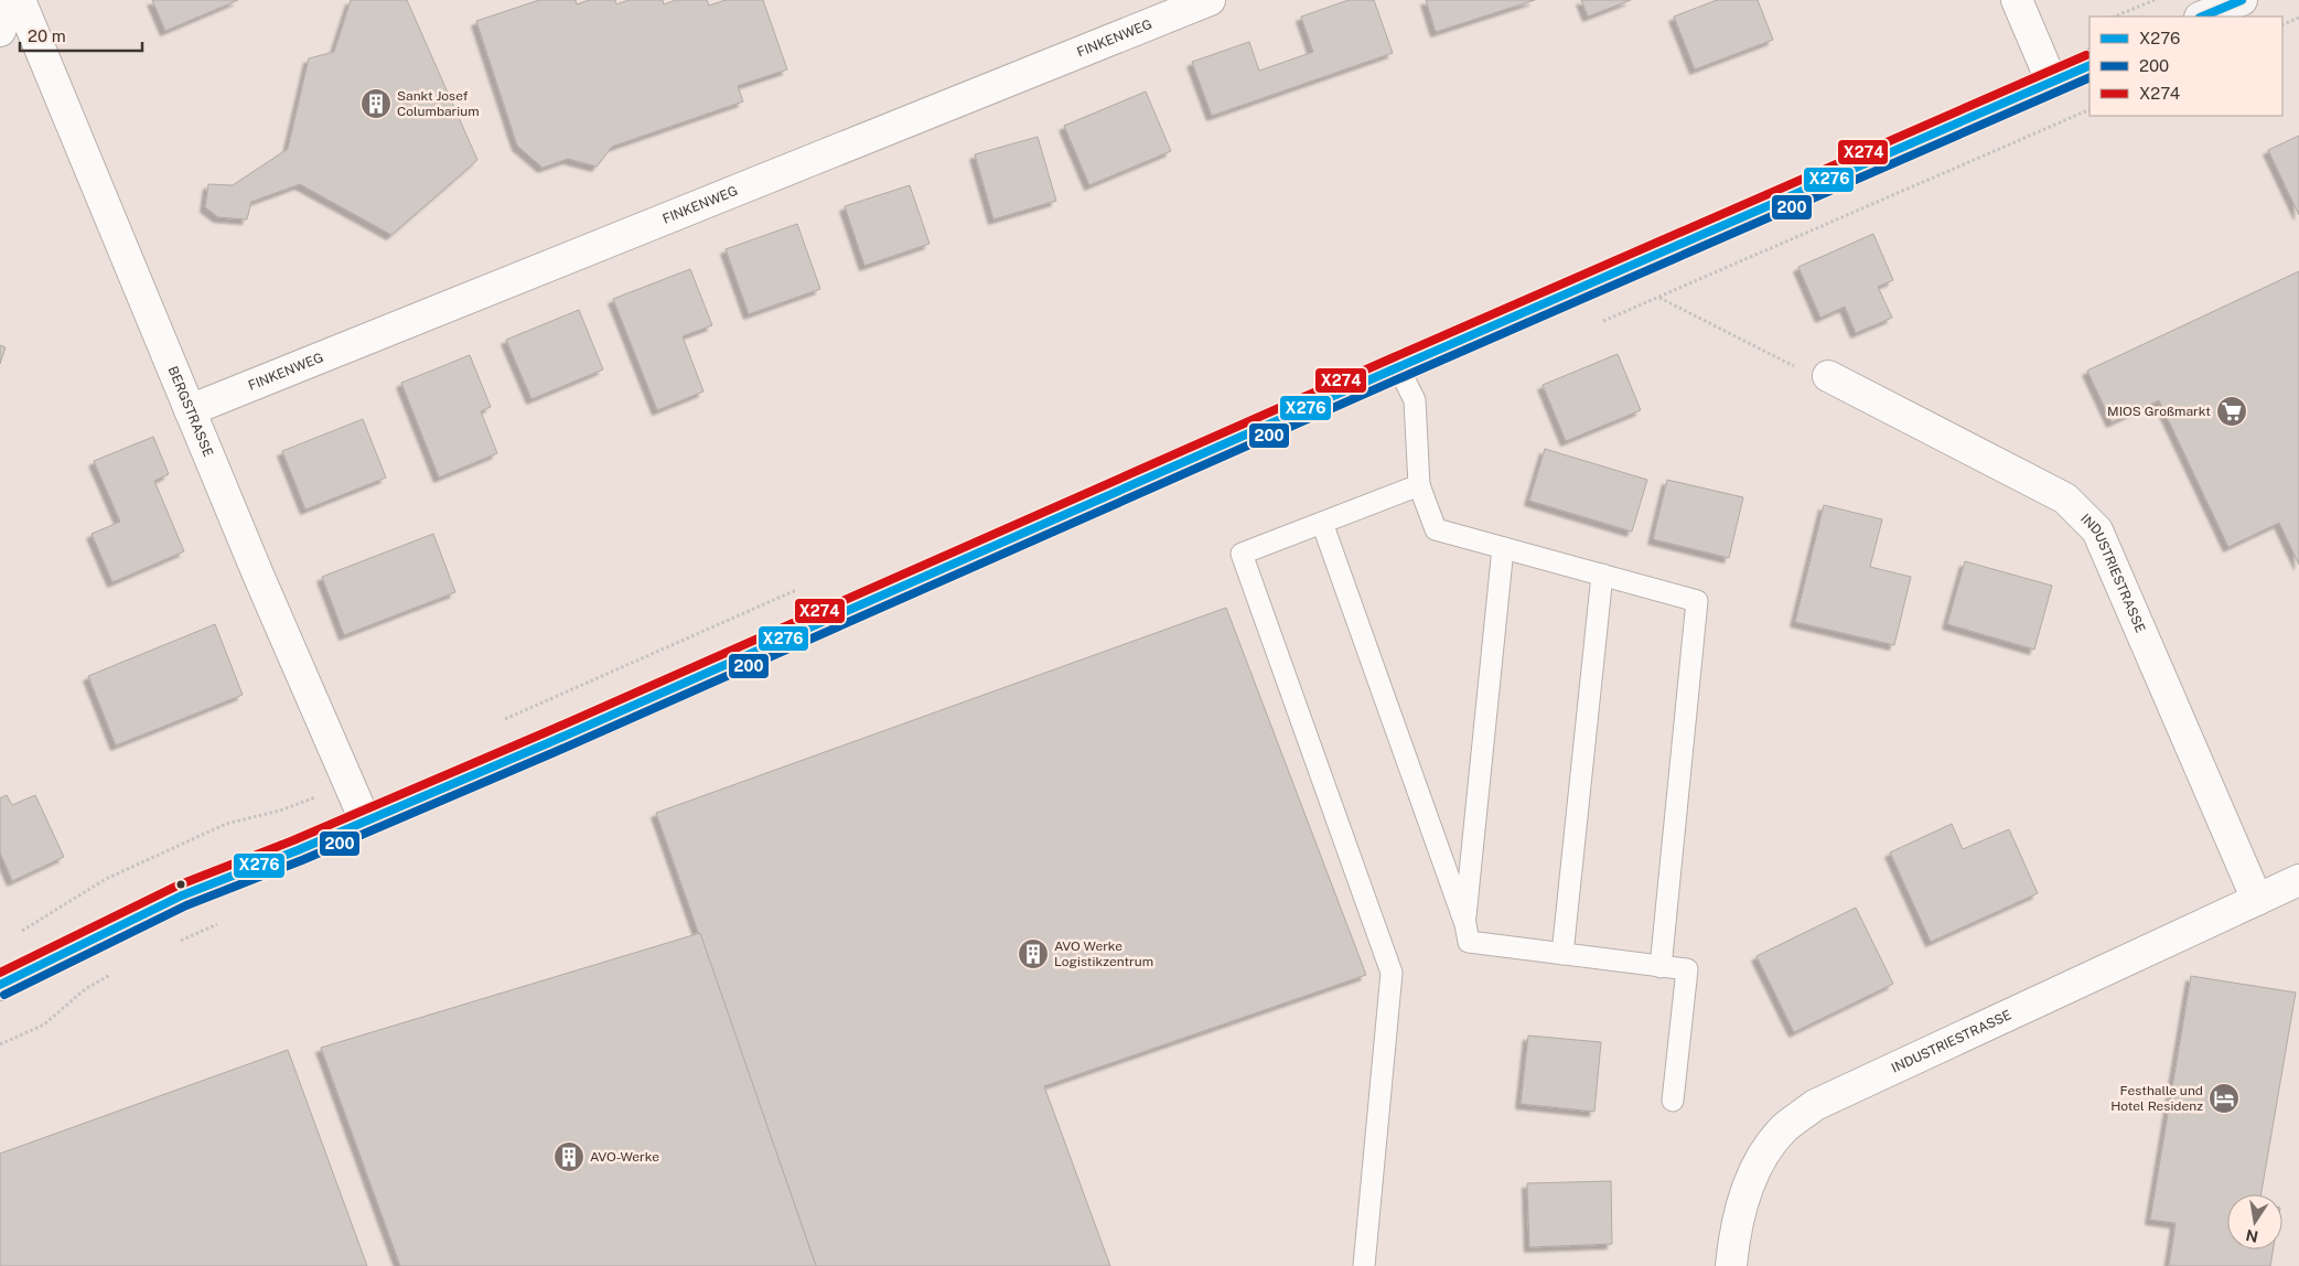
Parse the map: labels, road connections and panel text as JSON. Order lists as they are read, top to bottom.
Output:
{
  "streets": {
    "street": ["FINKENWEG", "BERGSTRASSE", "INDUSTRIESTRASSE"]
  },
  "crossings": [
    ["FINKENWEG", "BERGSTRASSE"]
  ],
  "places": {
    "building": ["Sankt Josef Columbarium", "AVO Werke Logistikzentrum", "AVO-Werke"],
    "supermarket": ["MIOS Großmarkt"],
    "hotel": ["Festhalle und Hotel Residenz"]
  },
  "lines": ["transit line X276", "transit line X274", "transit line 200"],
  "legend": ["X276", "200", "X274"],
  "scale_bar": "20 m",
  "north": "bottom"
}
